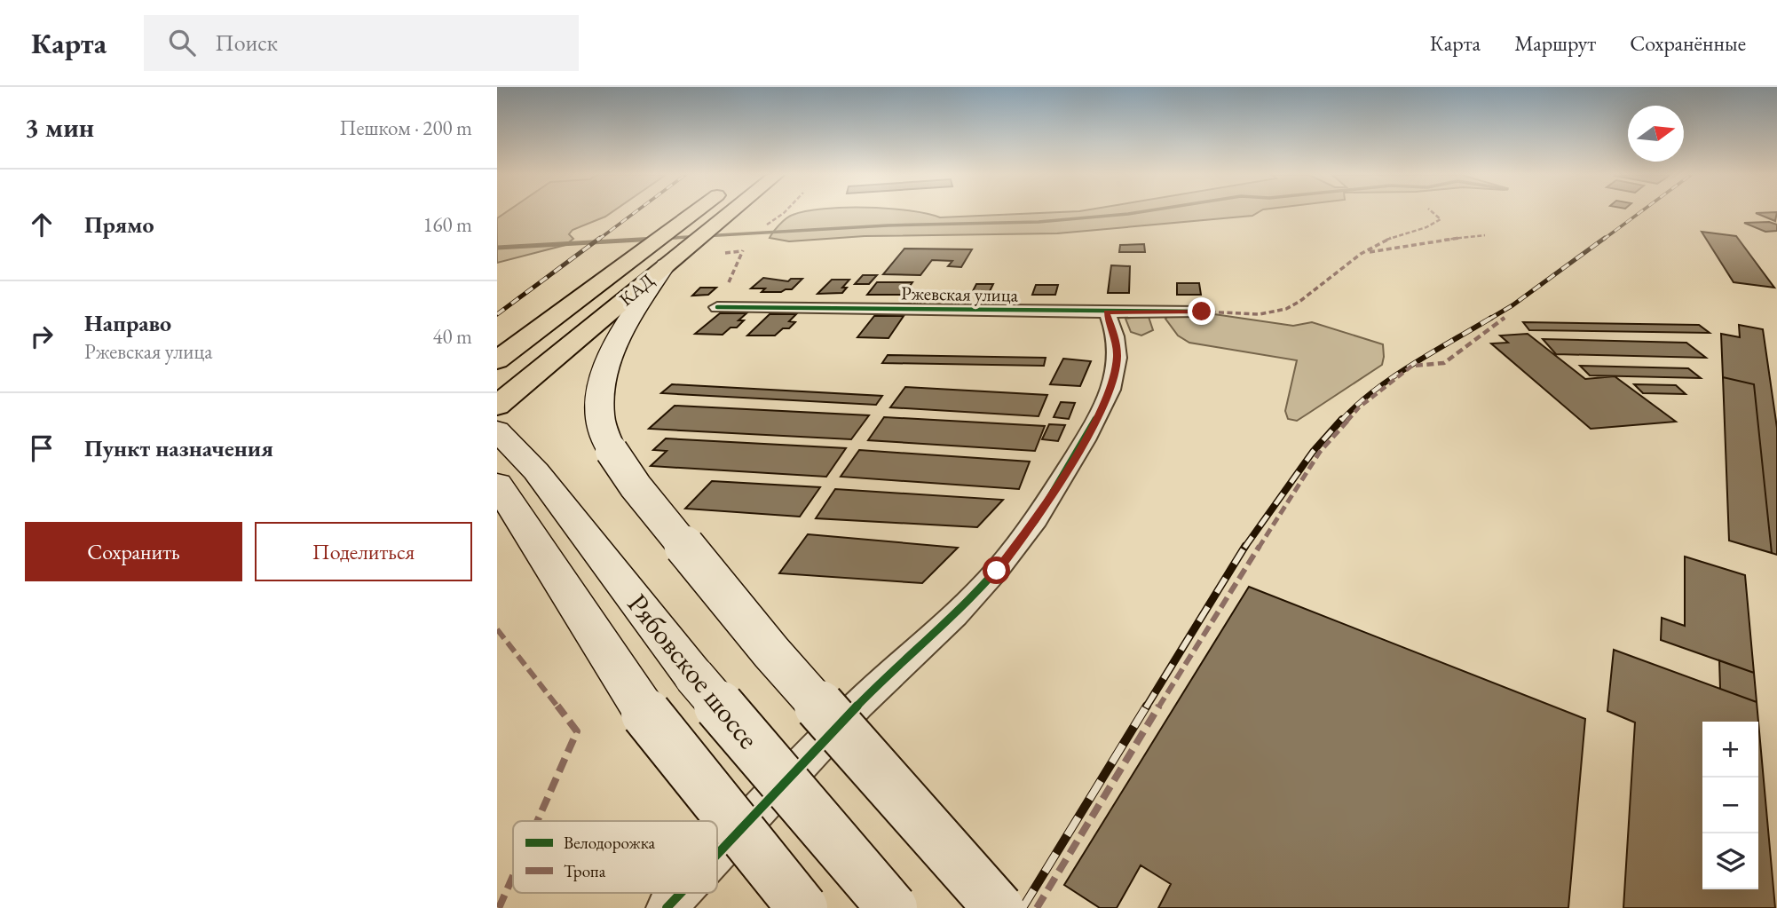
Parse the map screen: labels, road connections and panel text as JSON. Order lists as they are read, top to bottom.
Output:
{
  "streets": {
    "highway": ["КАД"],
    "main road": ["Рябовское шоссе"],
    "street": ["Ржевская улица"]
  },
  "legend": ["Велодорожка", "Тропа"],
  "north": "right",
  "page": {
    "header": "Карта",
    "search": "Поиск",
    "nav": ["Карта", "Маршрут", "Сохранённые"],
    "heading": ["3 мин", "Пешком · 200 m"],
    "list": [
      ["Прямо", "160 m"],
      ["Направо", "Ржевская улица", "40 m"],
      "Пункт назначения"
    ],
    "buttons": ["Сохранить", "Поделиться"],
    "map_buttons": ["+", "−"]
  }
}
